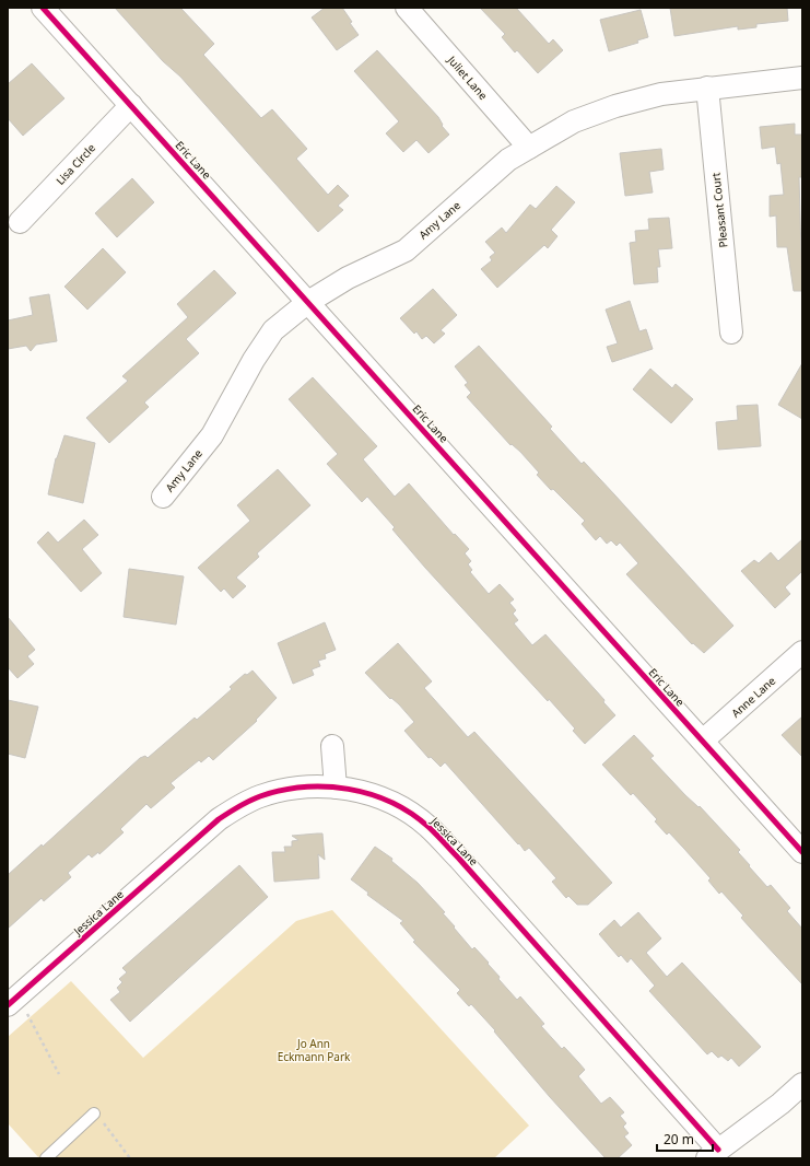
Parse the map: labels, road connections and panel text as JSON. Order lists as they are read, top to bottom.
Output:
{
  "streets": {
    "street": [
      "Juliet Lane",
      "Eric Lane",
      "Lisa Circle",
      "Pleasant Court",
      "Amy Lane",
      "Anne Lane",
      "Jessica Lane"
    ]
  },
  "crossings": [
    ["Juliet Lane", "Amy Lane"],
    ["Eric Lane", "Lisa Circle"],
    ["Eric Lane", "Amy Lane"],
    ["Eric Lane", "Anne Lane"],
    ["Pleasant Court", "Amy Lane"]
  ],
  "parks": ["Jo Ann Eckmann Park"],
  "scale_bar": "20 m"
}
